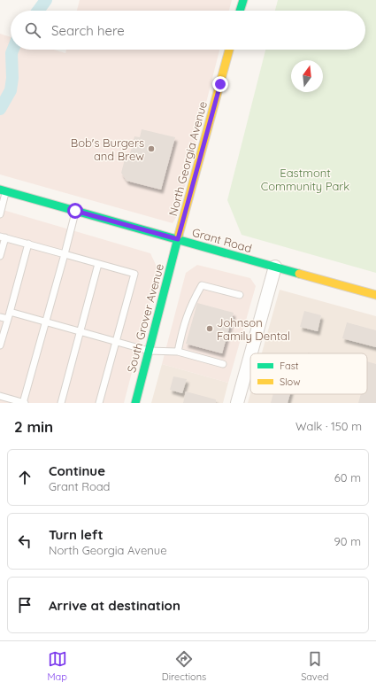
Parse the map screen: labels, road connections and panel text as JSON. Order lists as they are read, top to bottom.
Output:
{
  "streets": {
    "street": ["North Georgia Avenue", "Grant Road", "South Grover Avenue"]
  },
  "crossings": [
    ["North Georgia Avenue", "Grant Road"],
    ["North Georgia Avenue", "South Grover Avenue"],
    ["Grant Road", "South Grover Avenue"]
  ],
  "parks": ["Eastmont Community Park"],
  "places": ["Bob's Burgers and Brew", "Johnson Family Dental"],
  "legend": ["Fast", "Slow"],
  "north": "top",
  "page": {
    "search": "Search here",
    "heading": ["2 min", "Walk · 150 m"],
    "list": [
      ["Continue", "Grant Road", "60 m"],
      ["Turn left", "North Georgia Avenue", "90 m"],
      "Arrive at destination"
    ],
    "nav": ["Map", "Directions", "Saved"]
  }
}
